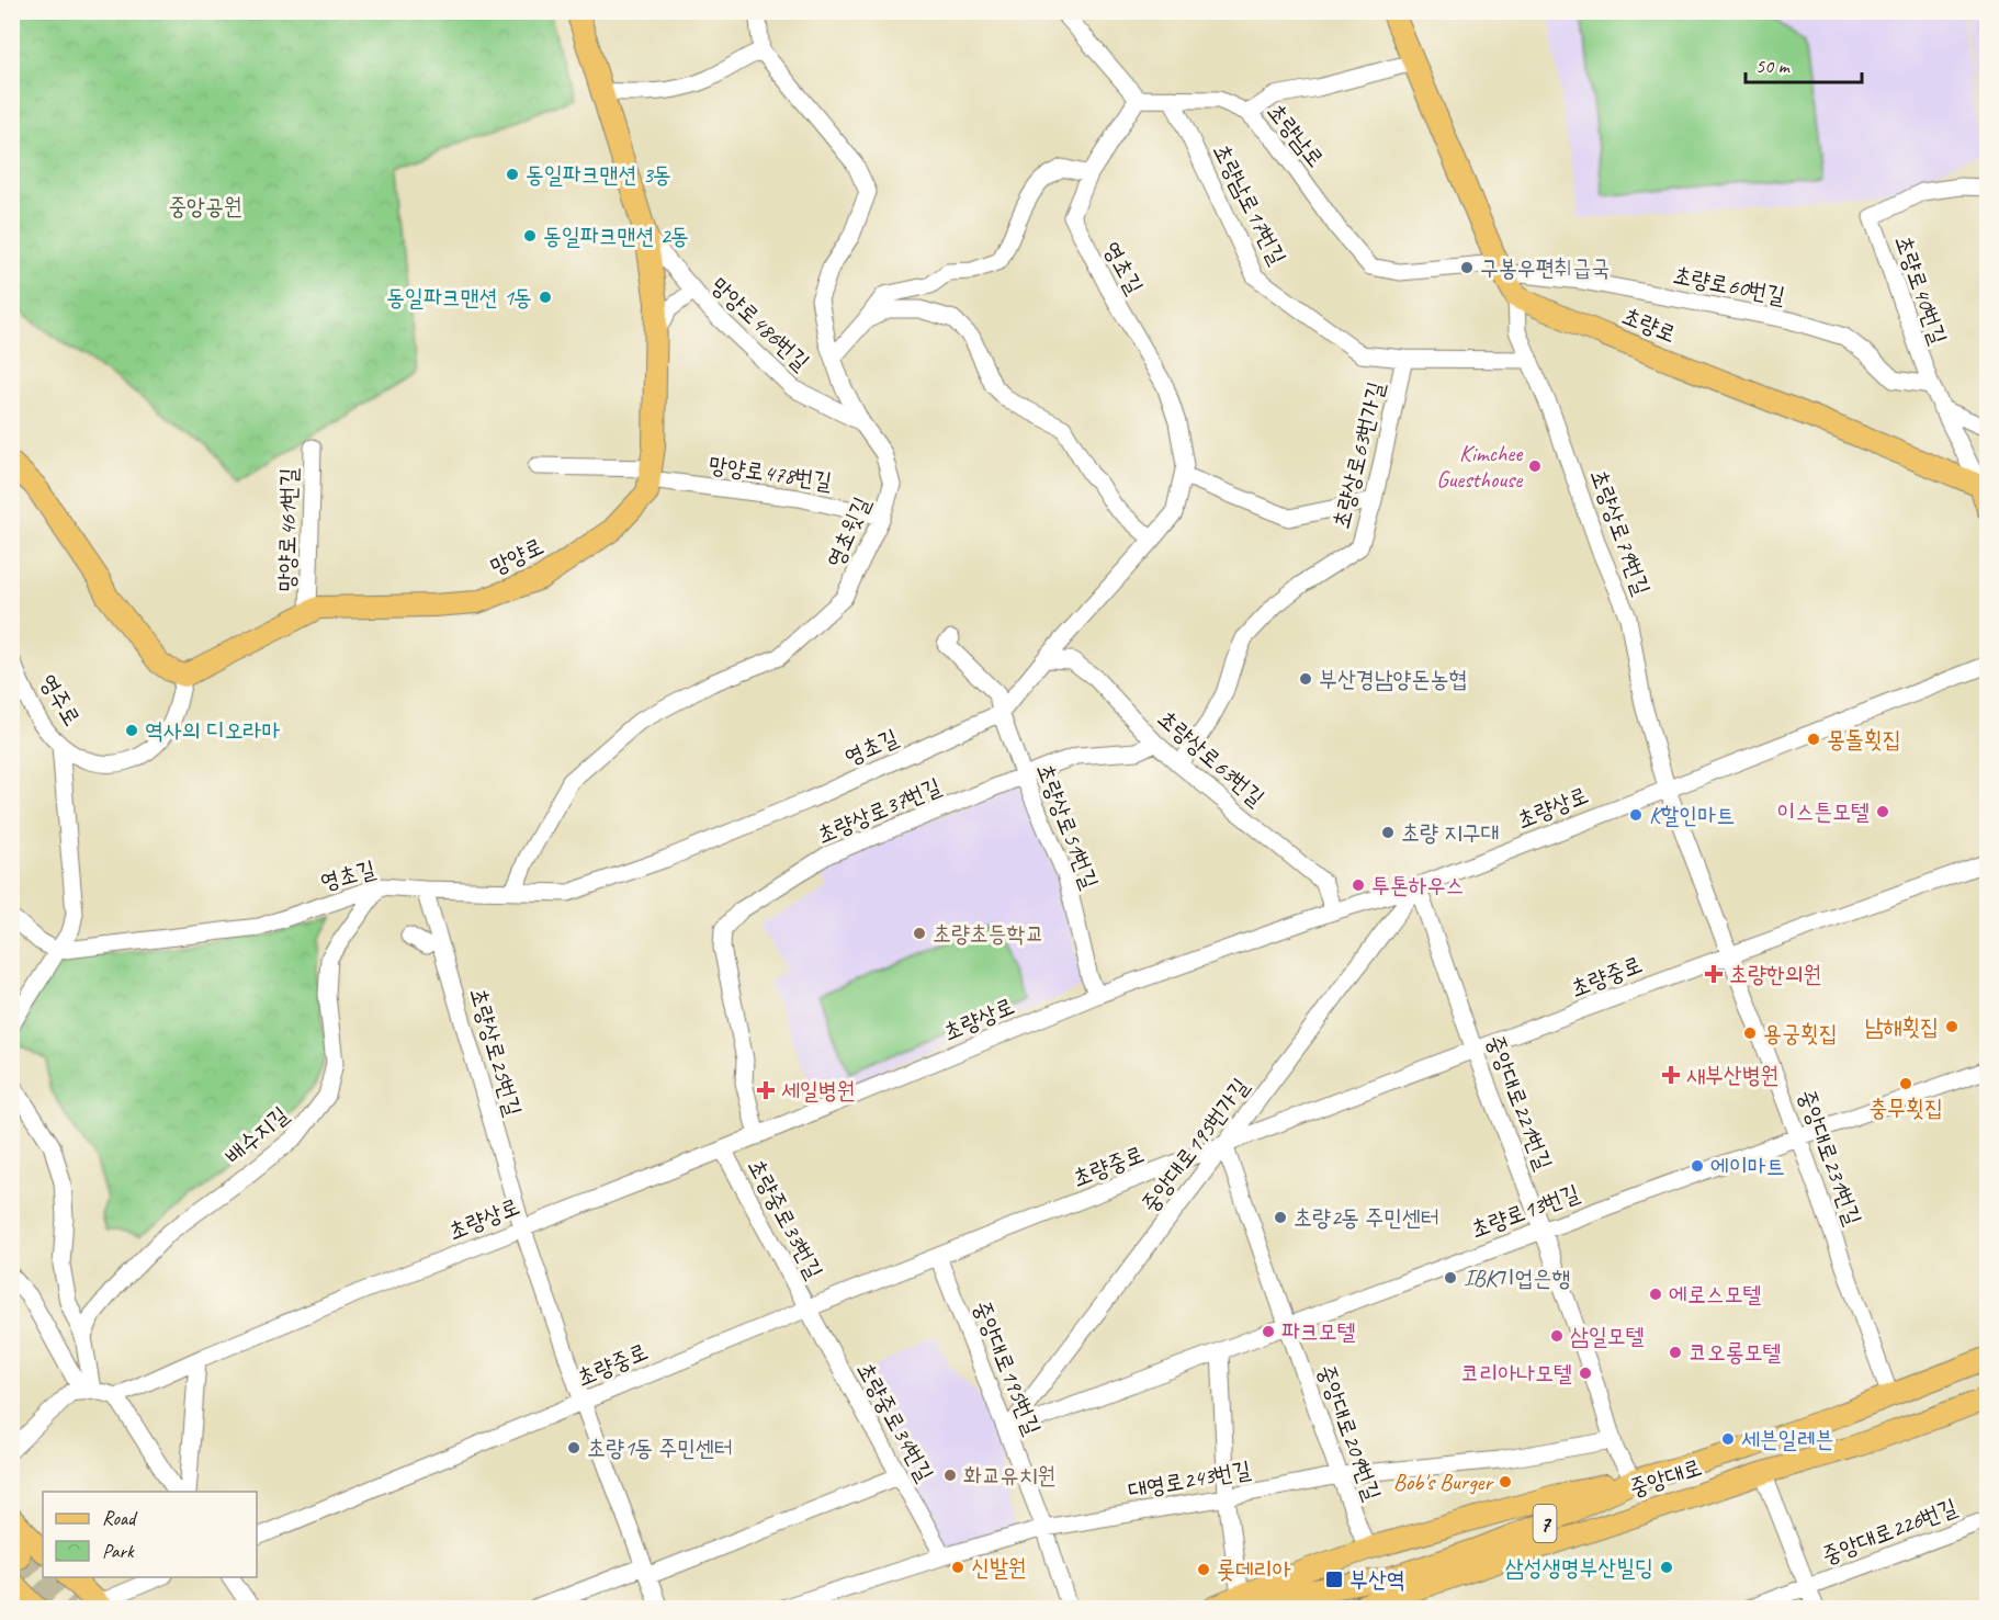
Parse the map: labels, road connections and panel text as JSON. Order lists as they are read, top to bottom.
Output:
{
  "streets": {
    "main road": [
      "초량로",
      "망양로",
      "중앙대로",
      "7"
    ],
    "street": [
      "초량남로",
      "초량남로17번길",
      "영초길",
      "초량로60번길",
      "초량로40번길",
      "망양로486번길",
      "초량상로63번가길",
      "망양로478번길",
      "망양로461번길",
      "영초윗길",
      "초량상로79번길",
      "영주로",
      "초량상로63번길",
      "초량상로",
      "초량상로37번길",
      "초량상로51번길",
      "초량중로",
      "초량상로25번길",
      "중앙대로221번길",
      "배수지길",
      "중앙대로195번가길",
      "중앙대로231번길",
      "초량로13번길",
      "초량중로33번길",
      "중앙대로195번길",
      "초량중로34번길",
      "중앙대로209번길",
      "대영로243번길",
      "중앙대로226번길"
    ]
  },
  "crossings": [
    ["초량남로", "초량남로17번길"],
    ["초량남로", "영초길"],
    ["초량남로", "초량로60번길"],
    ["초량남로17번길", "초량상로63번가길"],
    ["초량남로17번길", "초량상로79번길"],
    ["영초길", "영초윗길"],
    ["영초길", "초량상로63번길"],
    ["영초길", "초량상로51번길"],
    ["영초길", "초량상로25번길"],
    ["영초길", "배수지길"],
    ["초량로60번길", "초량로40번길"],
    ["초량로40번길", "초량로"],
    ["망양로486번길", "영초윗길"],
    ["망양로486번길", "망양로"],
    ["초량로", "초량상로79번길"],
    ["초량상로63번가길", "초량상로63번길"],
    ["망양로478번길", "영초윗길"],
    ["망양로478번길", "망양로"],
    ["망양로461번길", "망양로"],
    ["초량상로79번길", "초량상로"],
    ["초량상로79번길", "중앙대로231번길"],
    ["망양로", "영주로"],
    ["초량상로63번길", "초량상로"],
    ["초량상로63번길", "초량상로37번길"],
    ["초량상로", "초량상로37번길"],
    ["초량상로", "초량상로51번길"],
    ["초량상로", "초량상로25번길"],
    ["초량상로", "중앙대로221번길"],
    ["초량상로", "중앙대로195번가길"],
    ["초량상로", "중앙대로231번길"],
    ["초량상로", "초량중로33번길"],
    ["초량상로37번길", "초량상로51번길"],
    ["초량중로", "초량상로25번길"],
    ["초량중로", "중앙대로221번길"],
    ["초량중로", "중앙대로195번가길"],
    ["초량중로", "중앙대로231번길"],
    ["초량중로", "초량중로33번길"],
    ["초량중로", "중앙대로195번길"],
    ["초량중로", "초량중로34번길"],
    ["초량중로", "중앙대로209번길"],
    ["중앙대로221번길", "중앙대로195번가길"],
    ["중앙대로221번길", "초량로13번길"],
    ["중앙대로221번길", "중앙대로"],
    ["중앙대로221번길", "대영로243번길"],
    ["중앙대로195번가길", "초량로13번길"],
    ["중앙대로195번가길", "중앙대로195번길"],
    ["중앙대로195번가길", "중앙대로209번길"],
    ["중앙대로231번길", "초량로13번길"],
    ["중앙대로231번길", "중앙대로"],
    ["초량로13번길", "중앙대로195번길"],
    ["초량로13번길", "중앙대로209번길"],
    ["초량중로33번길", "초량중로34번길"],
    ["중앙대로195번길", "대영로243번길"],
    ["초량중로34번길", "대영로243번길"],
    ["중앙대로209번길", "중앙대로"],
    ["중앙대로209번길", "대영로243번길"],
    ["중앙대로", "중앙대로226번길"]
  ],
  "parks": ["중앙공원"],
  "places": {
    "other": [
      "동일파크맨션 3동",
      "동일파크맨션 2동",
      "구봉우편취급국",
      "동일파크맨션 1동",
      "Kimchee Guesthouse",
      "부산경남양돈농협",
      "역사의 디오라마",
      "몽돌횟집",
      "이스튼모텔",
      "K할인마트",
      "초량 지구대",
      "투톤하우스",
      "초량초등학교",
      "남해횟집",
      "용궁횟집",
      "충무횟집",
      "에이마트",
      "초량2동 주민센터",
      "IBK기업은행",
      "에로스모텔",
      "파크모텔",
      "삼일모텔",
      "코오롱모텔",
      "코리아나모텔",
      "세븐일레븐",
      "초량1동 주민센터",
      "화교유치원",
      "Bob's Burger",
      "신발원",
      "삼성생명부산빌딩",
      "롯데리아"
    ],
    "health": ["초량한의원", "새부산병원", "세일병원"],
    "transit": ["부산역"]
  },
  "legend": ["Road", "Park"],
  "scale_bar": "50 m"
}
